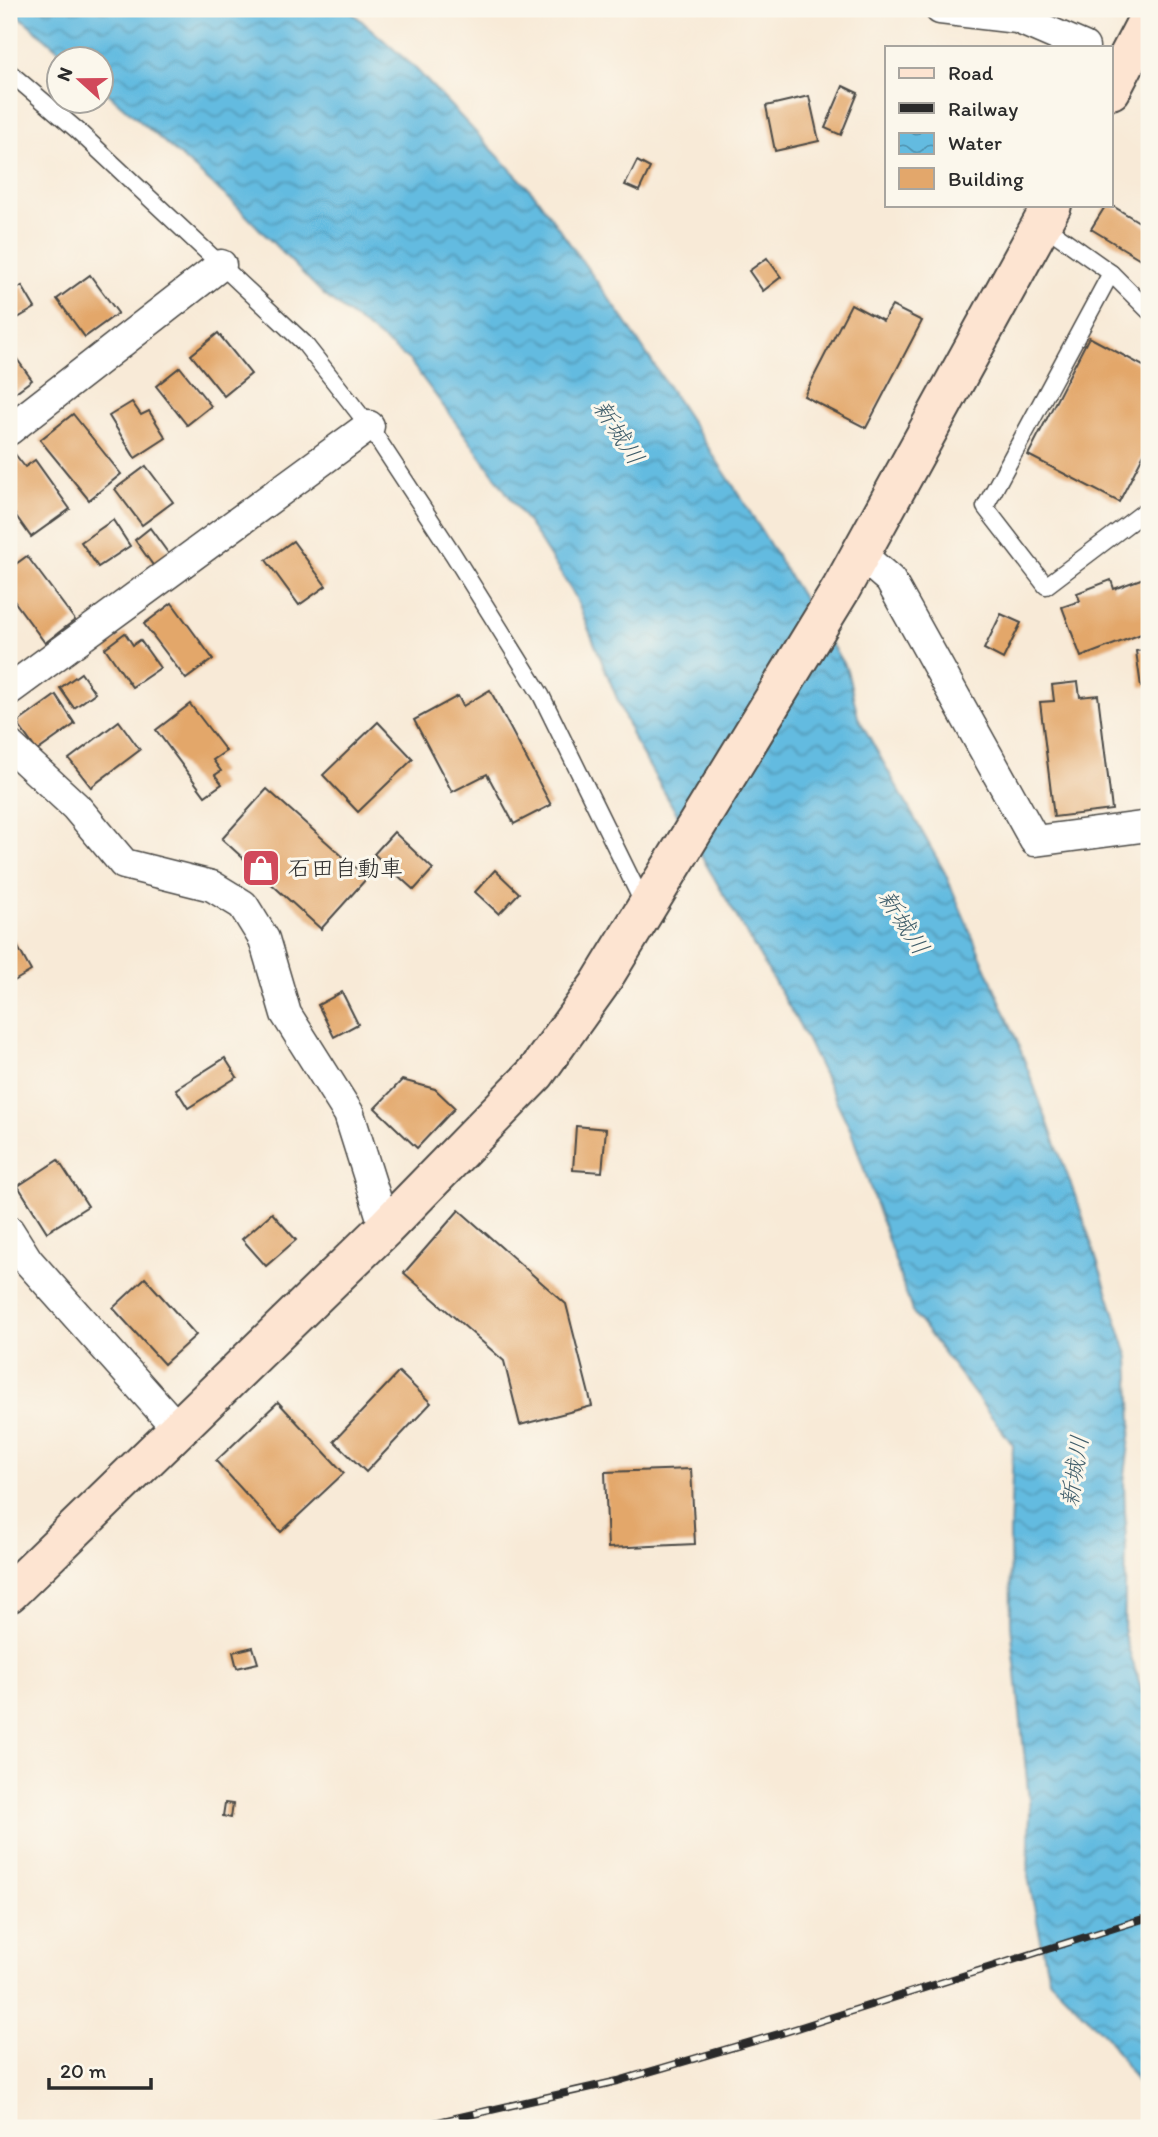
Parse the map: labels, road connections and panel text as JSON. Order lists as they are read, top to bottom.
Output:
{
  "water": ["新城川"],
  "places": {
    "shop": ["石田自動車"]
  },
  "legend": [
    "Road",
    "Railway",
    "Water",
    "Building"
  ],
  "scale_bar": "20 m",
  "north": "left"
}
